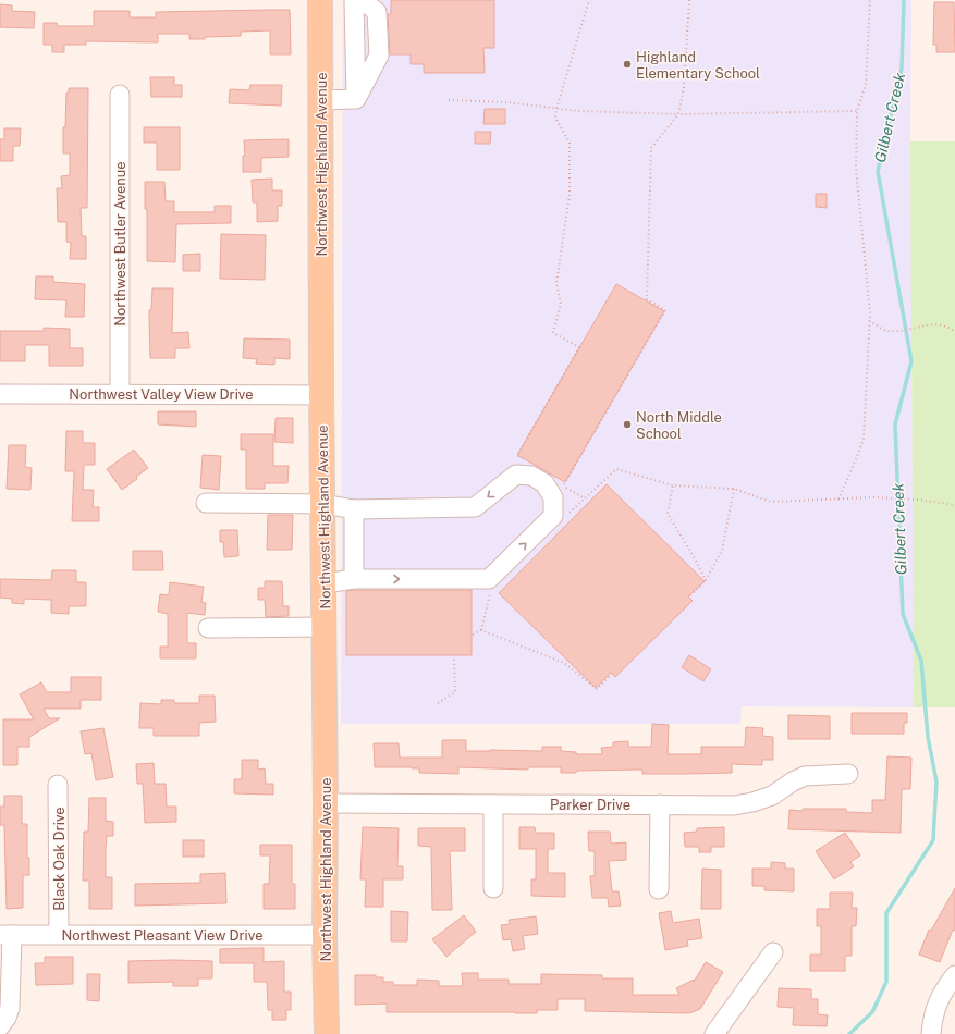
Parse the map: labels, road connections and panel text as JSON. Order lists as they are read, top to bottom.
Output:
{
  "streets": {
    "main road": ["Northwest Highland Avenue"],
    "street": [
      "Northwest Butler Avenue",
      "Northwest Valley View Drive",
      "Parker Drive",
      "Black Oak Drive",
      "Northwest Pleasant View Drive"
    ]
  },
  "crossings": [
    ["Northwest Highland Avenue", "Northwest Valley View Drive"],
    ["Northwest Highland Avenue", "Parker Drive"],
    ["Northwest Highland Avenue", "Northwest Pleasant View Drive"],
    ["Northwest Butler Avenue", "Northwest Valley View Drive"],
    ["Black Oak Drive", "Northwest Pleasant View Drive"]
  ],
  "water": ["Gilbert Creek"],
  "places": ["Highland Elementary School", "North Middle School"]
}
